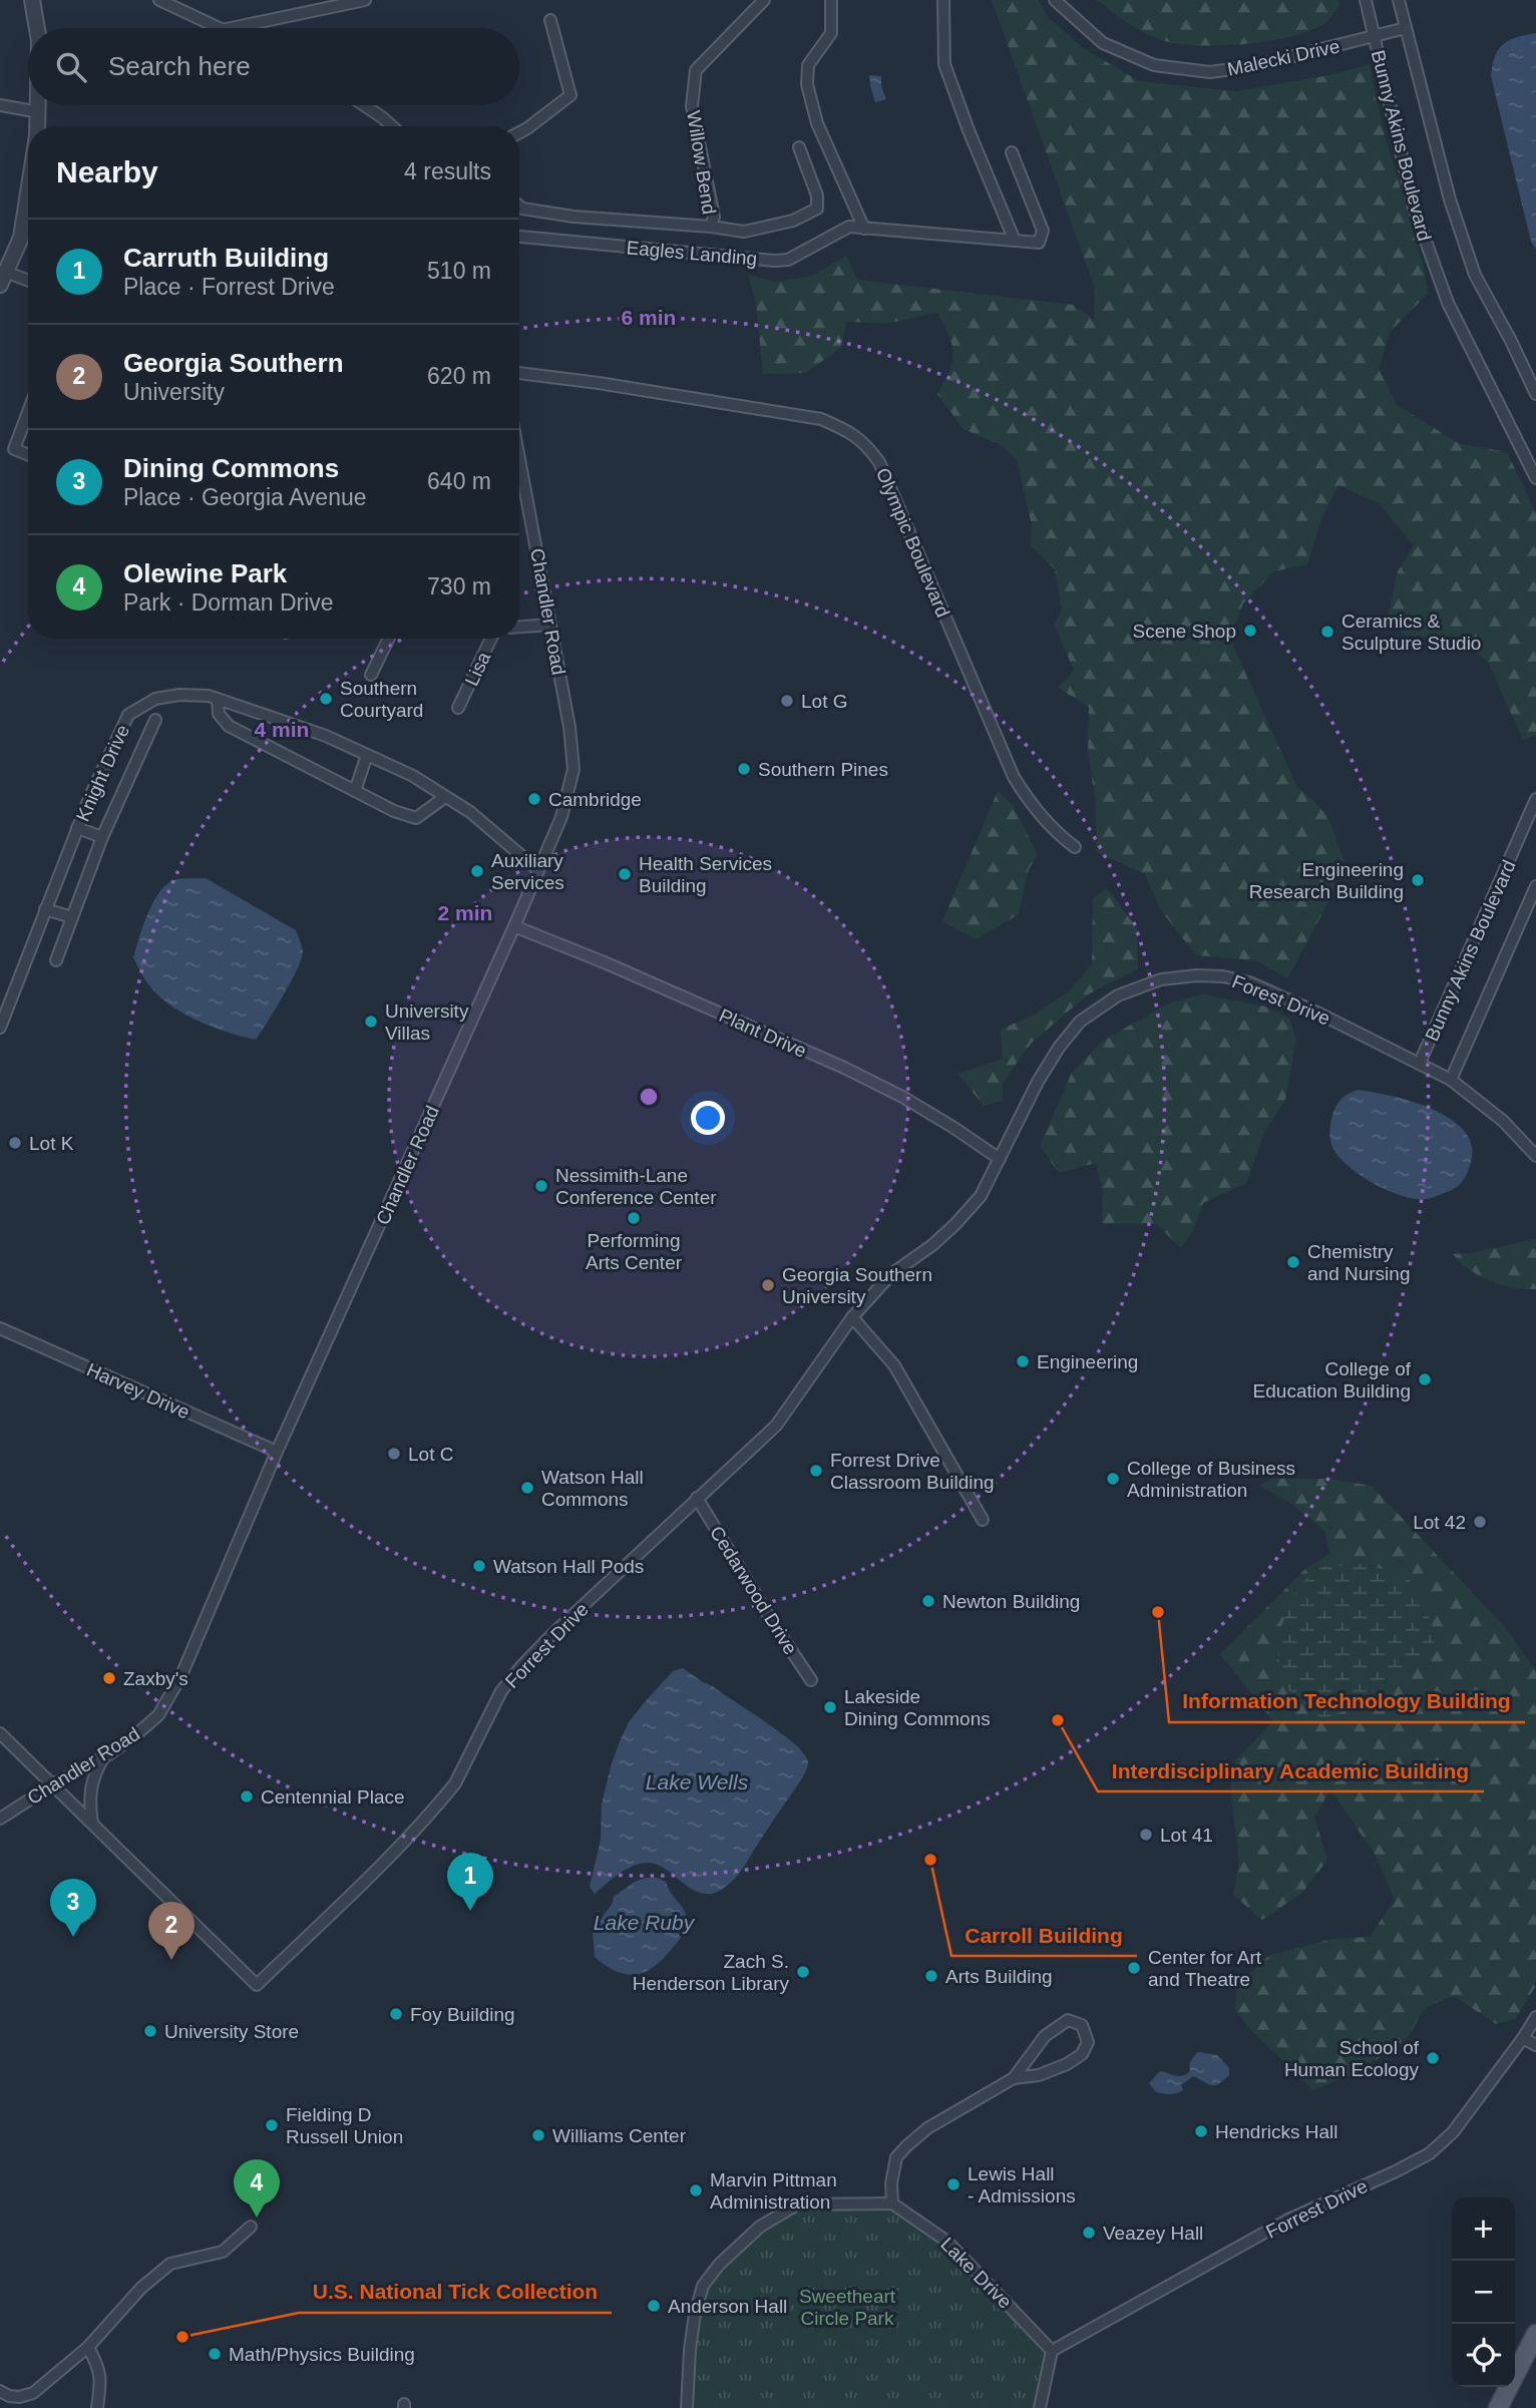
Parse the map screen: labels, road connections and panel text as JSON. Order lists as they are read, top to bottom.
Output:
{
  "streets": {
    "street": [
      "Malecki Drive",
      "Bunny Akins Boulevard",
      "Willow Bend",
      "Eagles Landing",
      "Olympic Boulevard",
      "Chandler Road",
      "Lisa",
      "Knight Drive",
      "Forest Drive",
      "Plant Drive",
      "Harvey Drive",
      "Cedarwood Drive",
      "Forrest Drive",
      "Lake Drive"
    ]
  },
  "crossings": [
    ["Malecki Drive", "Bunny Akins Boulevard"],
    ["Bunny Akins Boulevard", "Forest Drive"],
    ["Chandler Road", "Knight Drive"],
    ["Chandler Road", "Plant Drive"],
    ["Chandler Road", "Harvey Drive"],
    ["Forest Drive", "Plant Drive"],
    ["Forest Drive", "Forrest Drive"],
    ["Cedarwood Drive", "Forrest Drive"],
    ["Forrest Drive", "Lake Drive"]
  ],
  "water": ["Lake Wells", "Lake Ruby"],
  "parks": ["Sweetheart Circle Park"],
  "places": [
    "Scene Shop",
    "Ceramics & Sculpture Studio",
    "Southern Courtyard",
    "Lot G",
    "Southern Pines",
    "Cambridge",
    "Auxiliary Services",
    "Health Services Building",
    "Engineering Research Building",
    "University Villas",
    "Lot K",
    "Nessimith-Lane Conference Center",
    "Performing Arts Center",
    "Chemistry and Nursing",
    "Georgia Southern University",
    "Engineering",
    "College of Education Building",
    "Lot C",
    "Forrest Drive Classroom Building",
    "College of Business Administration",
    "Watson Hall Commons",
    "Lot 42",
    "Watson Hall Pods",
    "Newton Building",
    "Information Technology Building",
    "Zaxby's",
    "Lakeside Dining Commons",
    "Interdisciplinary Academic Building",
    "Centennial Place",
    "Lot 41",
    "Carroll Building",
    "Center for Art and Theatre",
    "Zach S. Henderson Library",
    "Arts Building",
    "Foy Building",
    "University Store",
    "School of Human Ecology",
    "Fielding D Russell Union",
    "Hendricks Hall",
    "Williams Center",
    "Lewis Hall - Admissions",
    "Marvin Pittman Administration",
    "Veazey Hall",
    "Anderson Hall",
    "U.S. National Tick Collection",
    "Math/Physics Building"
  ],
  "page": {
    "search": "Search here",
    "heading": ["Nearby", "4 results"],
    "list": [
      {
        "mark": "1",
        "name": "Carruth Building",
        "note": "Place · Forrest Drive",
        "value": "510 m"
      },
      {
        "mark": "2",
        "name": "Georgia Southern",
        "note": "University",
        "value": "620 m"
      },
      {
        "mark": "3",
        "name": "Dining Commons",
        "note": "Place · Georgia Avenue",
        "value": "640 m"
      },
      {
        "mark": "4",
        "name": "Olewine Park",
        "note": "Park · Dorman Drive",
        "value": "730 m"
      }
    ],
    "pins": [
      "1",
      "3",
      "2",
      "4"
    ],
    "map_buttons": ["+", "−"]
  },
  "rings": ["6 min", "4 min", "2 min"]
}
